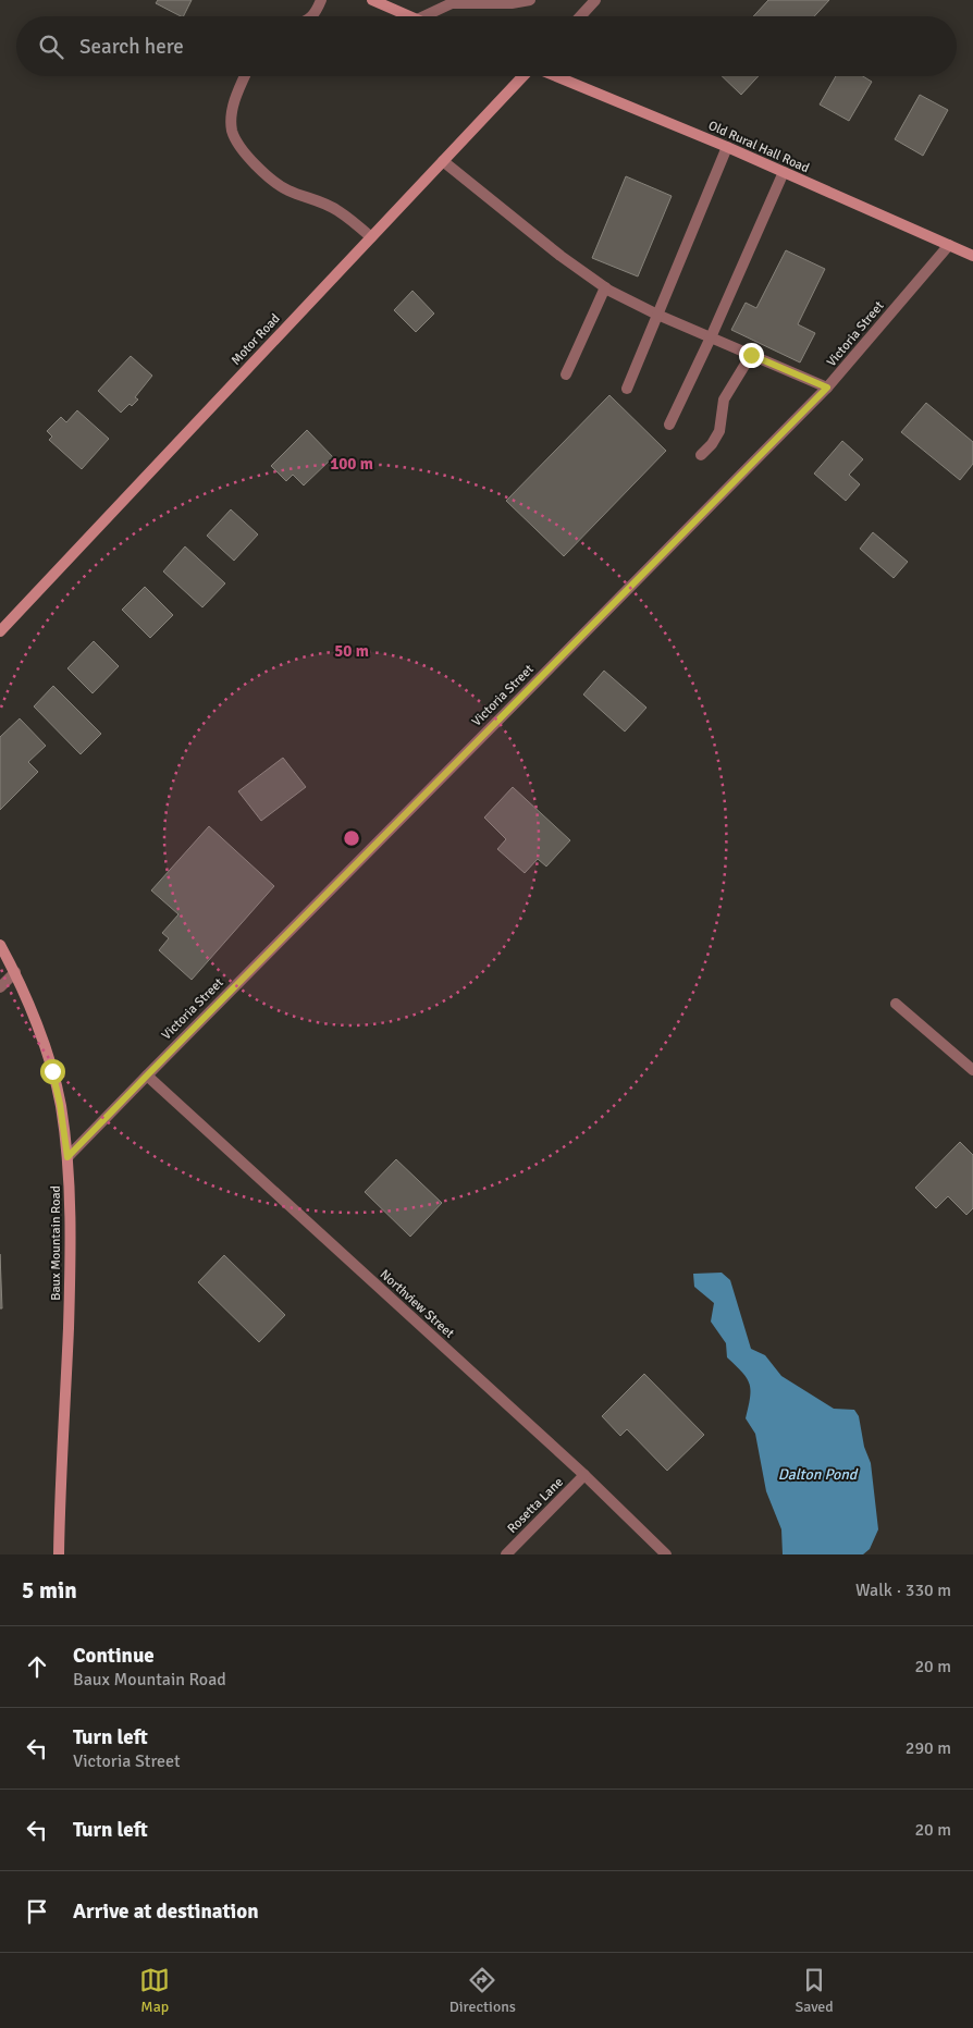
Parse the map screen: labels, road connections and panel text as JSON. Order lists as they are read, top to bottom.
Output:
{
  "streets": {
    "main road": ["Old Rural Hall Road", "Motor Road", "Baux Mountain Road"],
    "street": ["Victoria Street", "Northview Street", "Rosetta Lane"]
  },
  "crossings": [
    ["Old Rural Hall Road", "Victoria Street"],
    ["Victoria Street", "Baux Mountain Road"],
    ["Victoria Street", "Northview Street"],
    ["Northview Street", "Rosetta Lane"]
  ],
  "water": ["Dalton Pond"],
  "page": {
    "search": "Search here",
    "heading": ["5 min", "Walk · 330 m"],
    "list": [
      ["Continue", "Baux Mountain Road", "20 m"],
      ["Turn left", "Victoria Street", "290 m"],
      ["Turn left", "20 m"],
      "Arrive at destination"
    ],
    "nav": ["Map", "Directions", "Saved"]
  },
  "rings": ["100 m", "50 m"]
}
